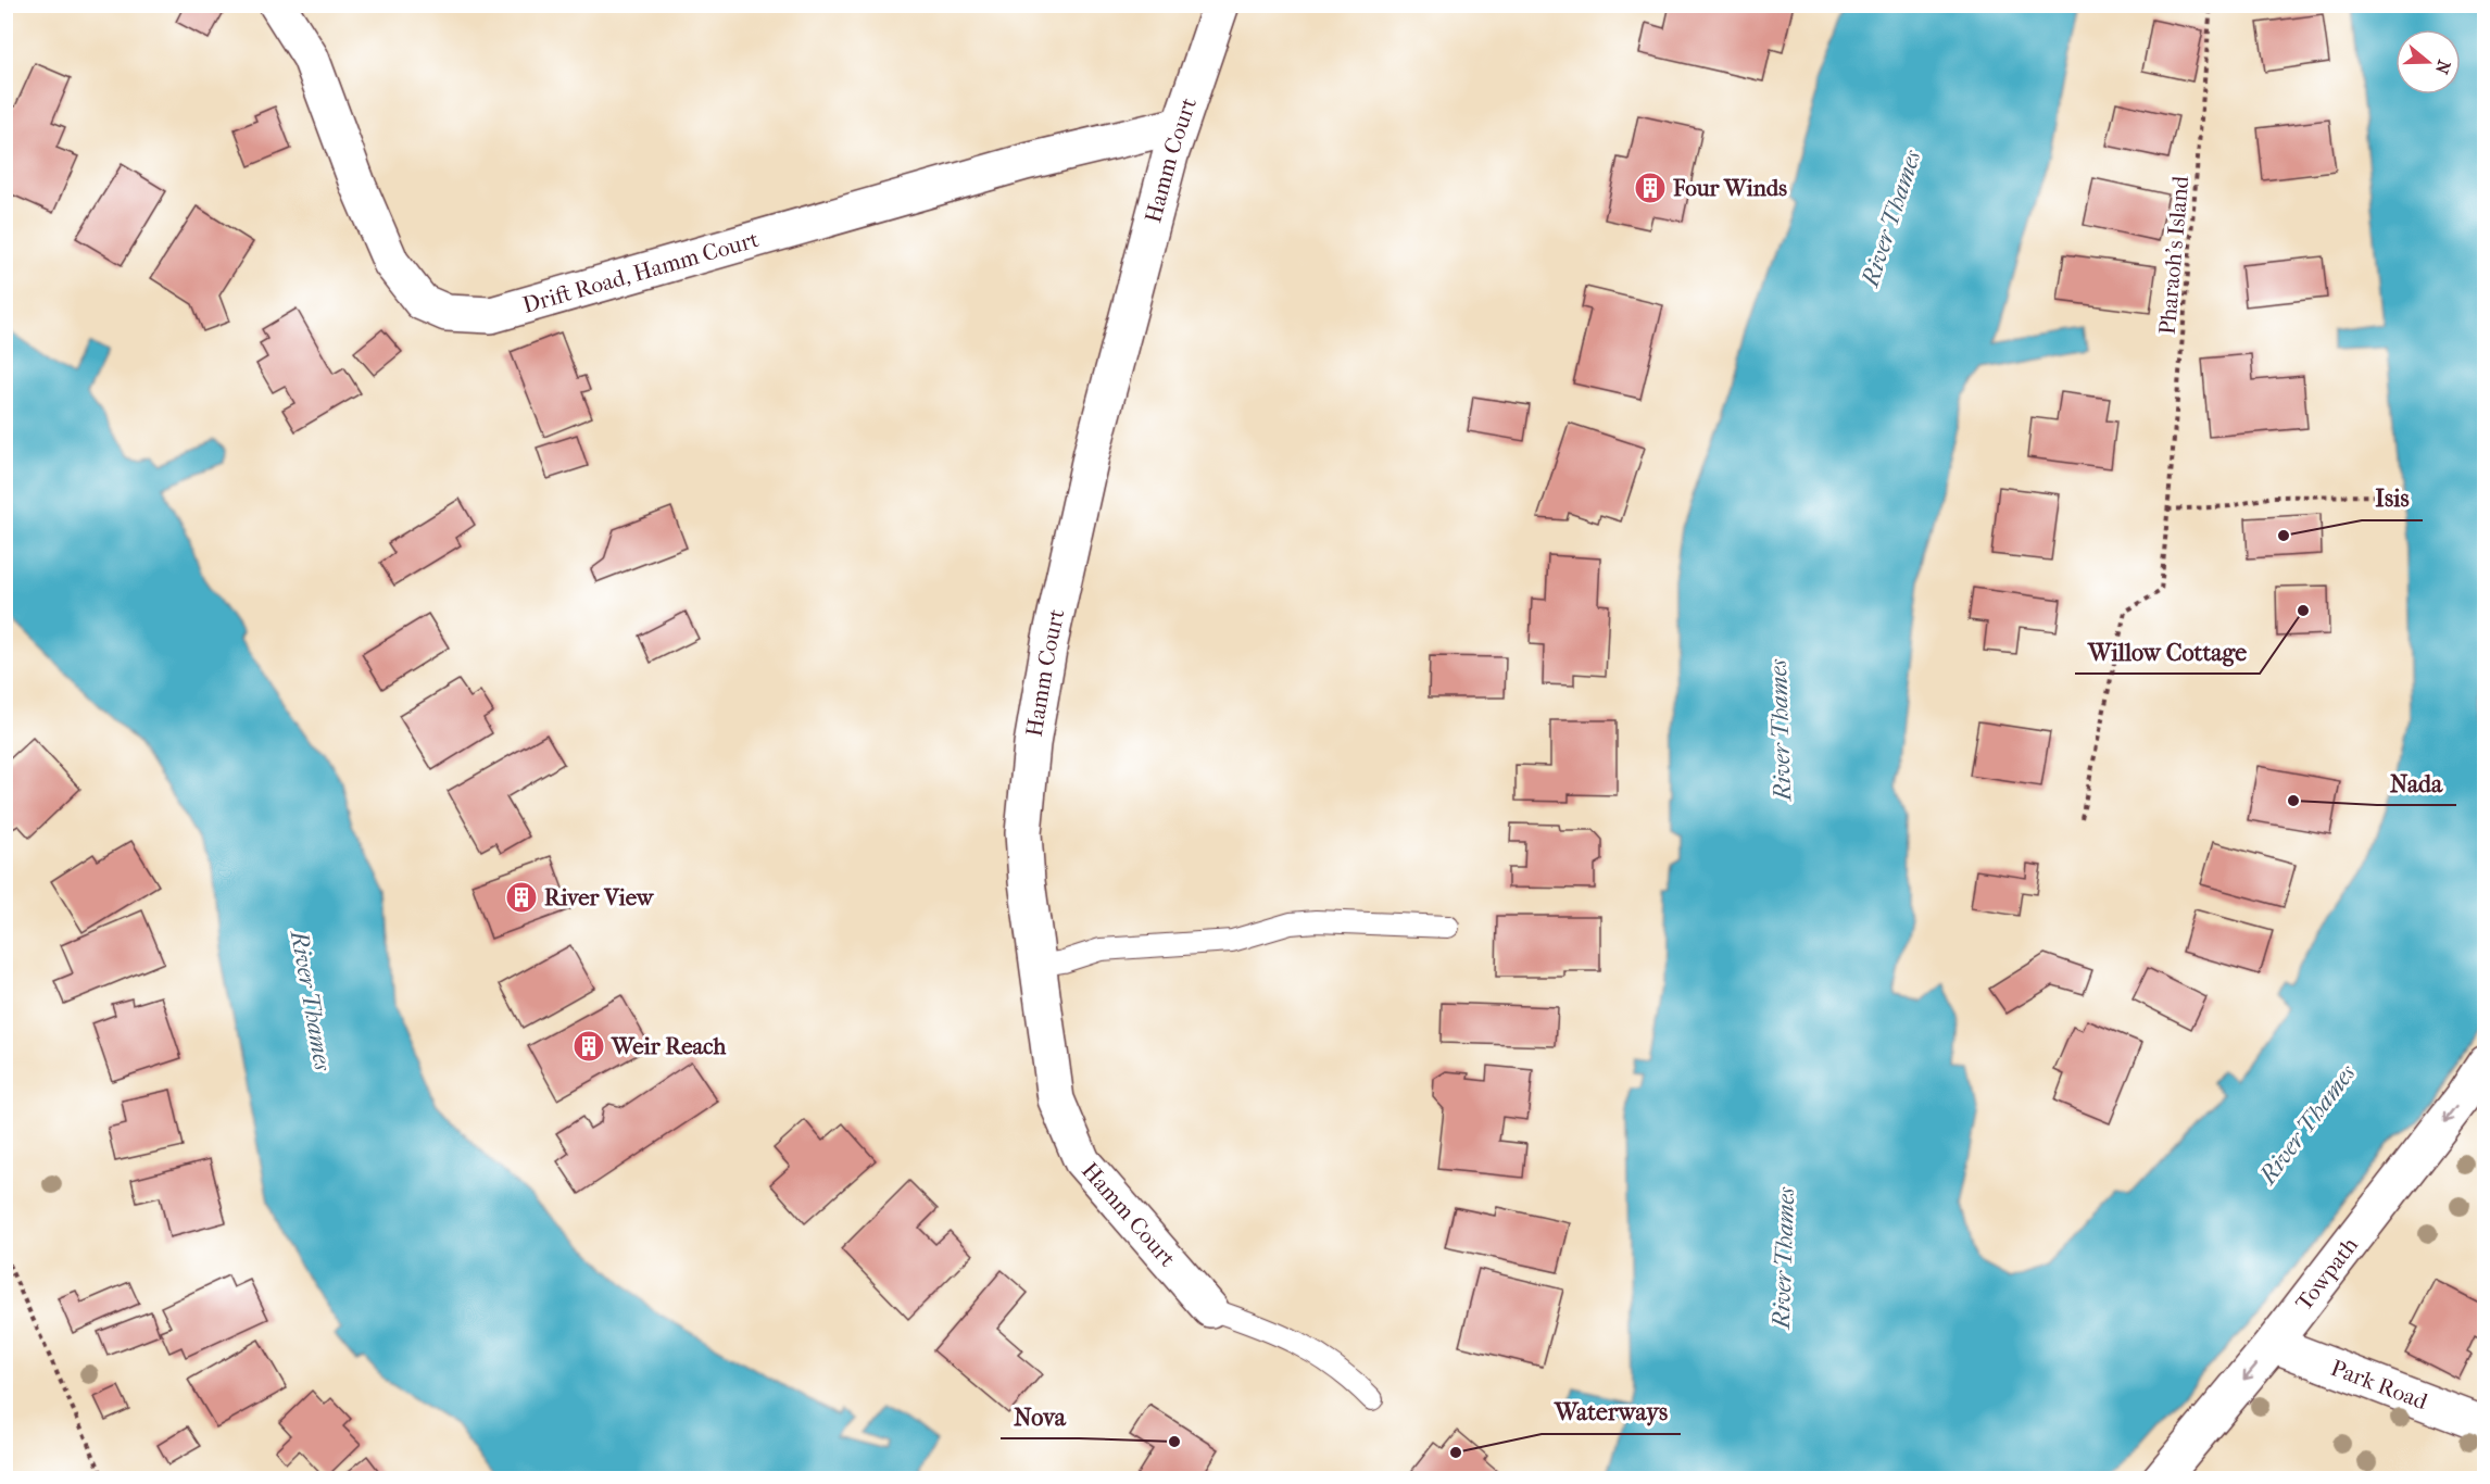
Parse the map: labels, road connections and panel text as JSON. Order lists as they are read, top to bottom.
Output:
{
  "streets": {
    "street": [
      "Hamm Court",
      "Drift Road, Hamm Court",
      "Towpath",
      "Park Road"
    ],
    "path": ["Pharaoh's Island"]
  },
  "crossings": [
    ["Hamm Court", "Drift Road, Hamm Court"],
    ["Towpath", "Park Road"]
  ],
  "one_way": ["Towpath"],
  "water": ["River Thames"],
  "places": {
    "building": ["Four Winds", "River View", "Weir Reach"],
    "other": [
      "Isis",
      "Willow Cottage",
      "Nada",
      "Nova",
      "Waterways"
    ]
  },
  "north": "right"
}
